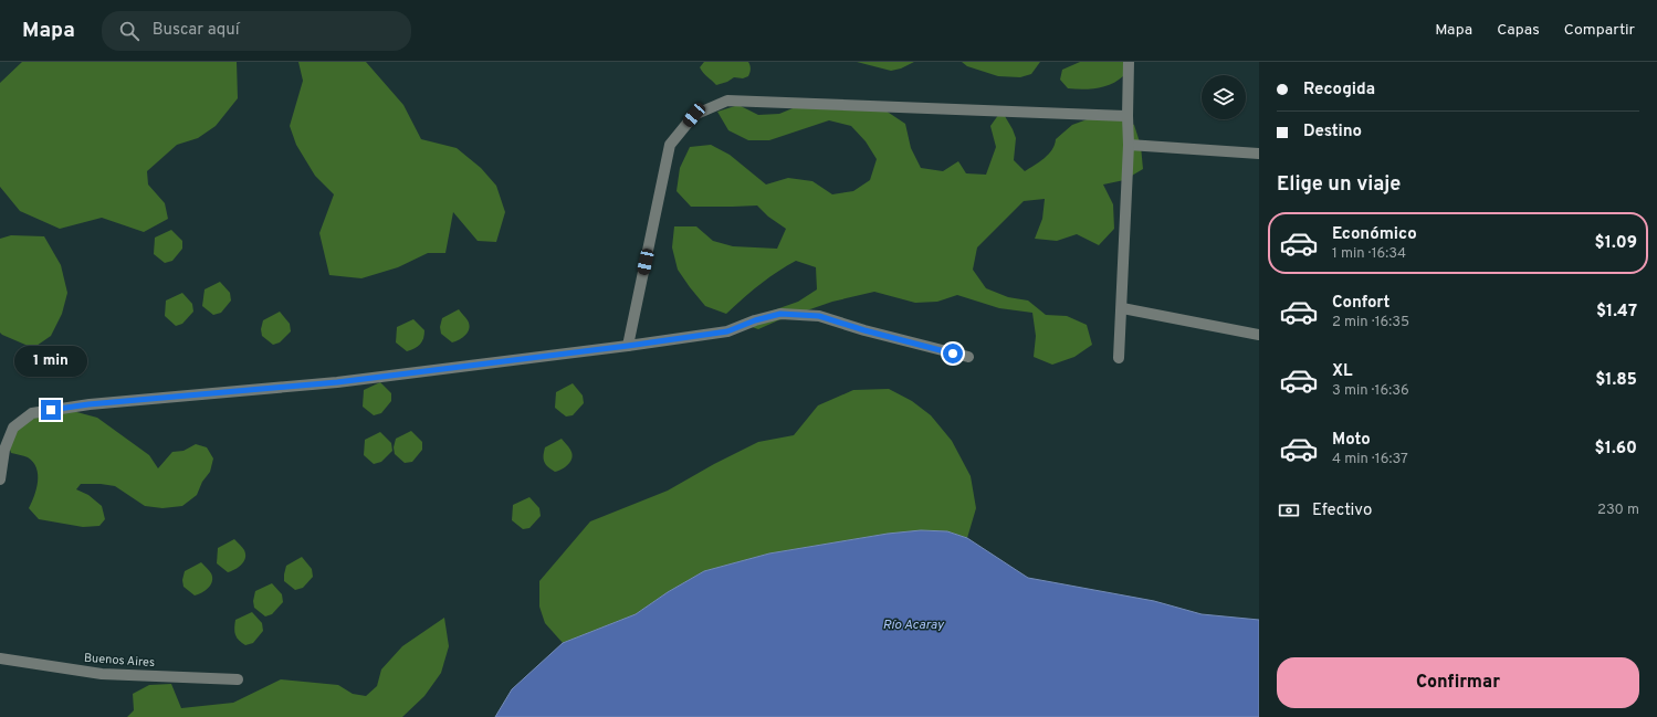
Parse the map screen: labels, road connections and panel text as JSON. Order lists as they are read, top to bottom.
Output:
{
  "streets": {
    "street": ["Buenos Aires"]
  },
  "water": ["Río Acaray"],
  "page": {
    "header": "Mapa",
    "search": "Buscar aquí",
    "nav": ["Mapa", "Capas", "Compartir"],
    "banner": ["Recogida", "Destino"],
    "heading": "Elige un viaje",
    "list": [
      {
        "name": "Económico",
        "note": "1 min · 16:34",
        "value": "$1.09"
      },
      {
        "name": "Confort",
        "note": "2 min · 16:35",
        "value": "$1.47"
      },
      {
        "name": "XL",
        "note": "3 min · 16:36",
        "value": "$1.85"
      },
      {
        "name": "Moto",
        "note": "4 min · 16:37",
        "value": "$1.60"
      }
    ],
    "bubble": "1 min",
    "pay": ["Efectivo", "230 m"],
    "buttons": "Confirmar"
  }
}
